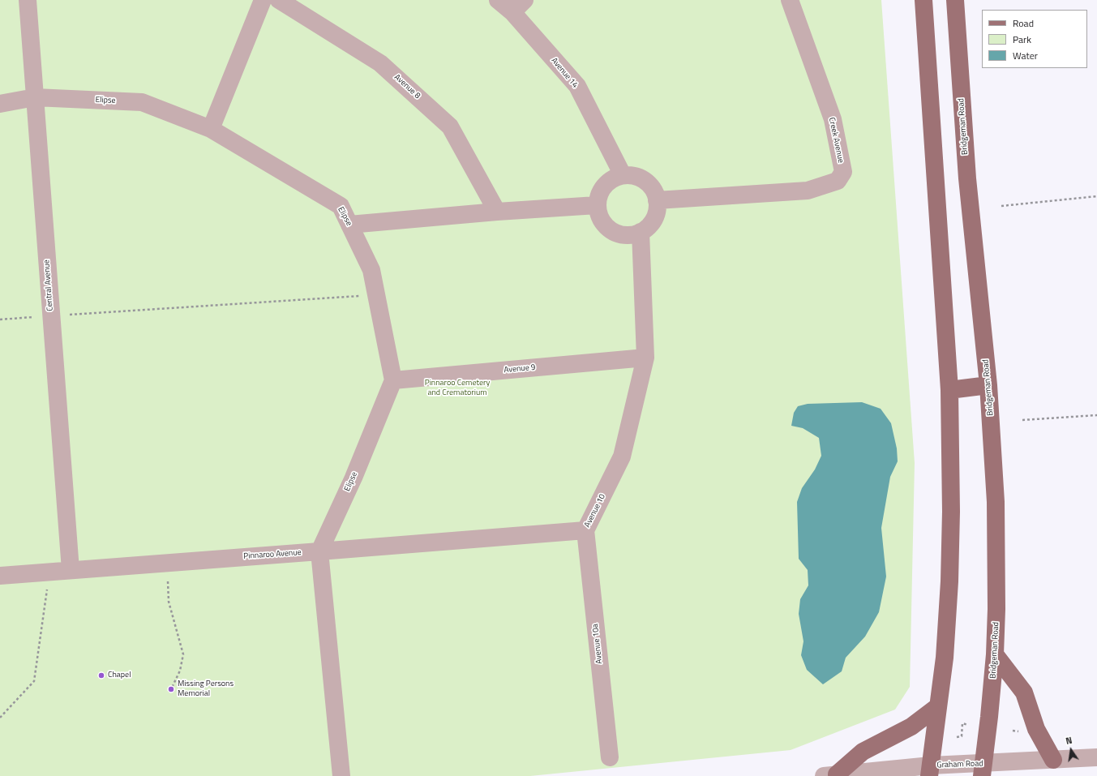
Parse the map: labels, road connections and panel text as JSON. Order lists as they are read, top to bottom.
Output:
{
  "streets": {
    "main road": ["Bridgeman Road"],
    "street": [
      "Avenue 14",
      "Avenue 8",
      "Elipse",
      "Creek Avenue",
      "Central Avenue",
      "Avenue 9",
      "Avenue 10",
      "Pinnaroo Avenue",
      "Avenue 10a",
      "Graham Road"
    ]
  },
  "crossings": [
    ["Avenue 14", "Creek Avenue"],
    ["Avenue 14", "Avenue 10"],
    ["Elipse", "Central Avenue"],
    ["Elipse", "Avenue 9"],
    ["Elipse", "Avenue 10"],
    ["Elipse", "Pinnaroo Avenue"],
    ["Bridgeman Road", "Graham Road"],
    ["Creek Avenue", "Avenue 10"],
    ["Central Avenue", "Pinnaroo Avenue"],
    ["Avenue 9", "Avenue 10"],
    ["Avenue 10", "Pinnaroo Avenue"],
    ["Avenue 10", "Avenue 10a"]
  ],
  "parks": ["Pinnaroo Cemetery and Crematorium"],
  "places": ["Chapel", "Missing Persons Memorial"],
  "legend": ["Road", "Park", "Water"],
  "north": "top"
}
